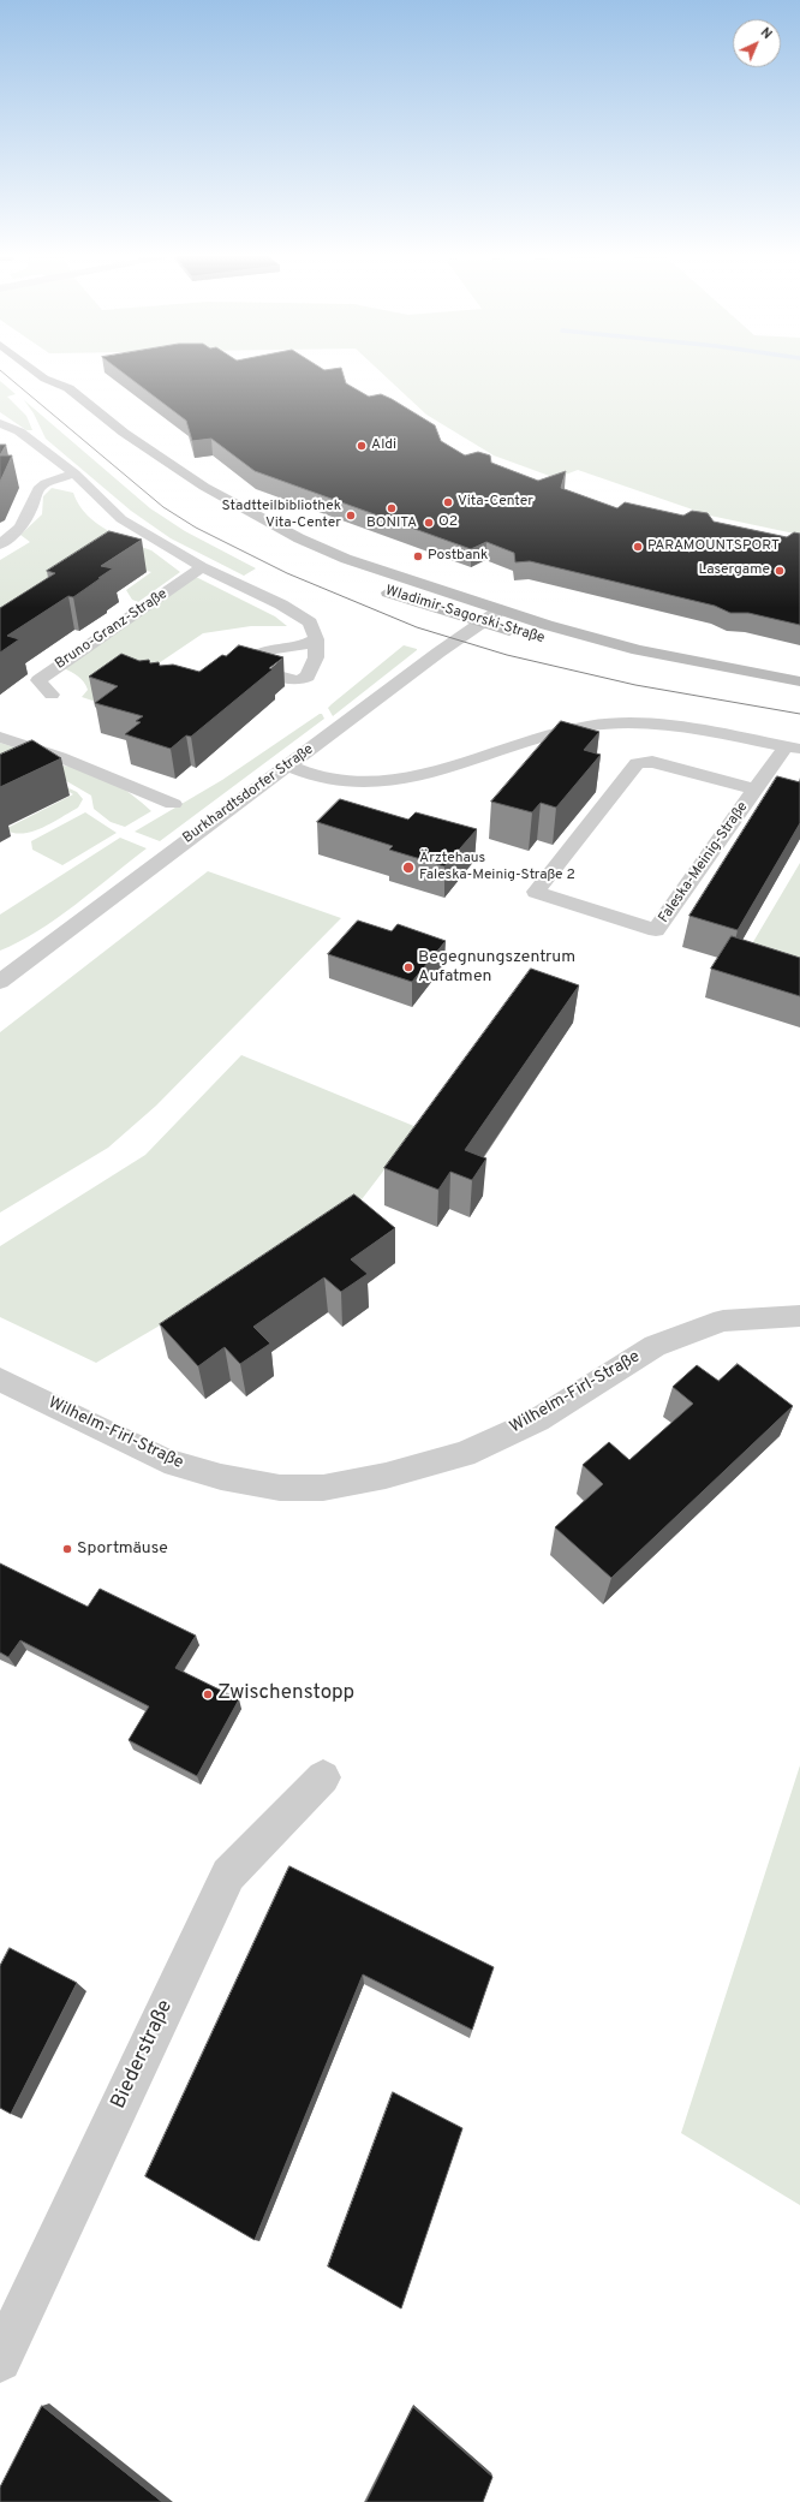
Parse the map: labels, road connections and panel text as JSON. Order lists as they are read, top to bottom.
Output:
{
  "streets": {
    "main road": ["Wladimir-Sagorski-Straße"],
    "street": [
      "Bruno-Granz-Straße",
      "Burkhardtsdorfer Straße",
      "Faleska-Meinig-Straße",
      "Wilhelm-Firl-Straße",
      "Biederstraße"
    ]
  },
  "crossings": [
    ["Wladimir-Sagorski-Straße", "Burkhardtsdorfer Straße"],
    ["Burkhardtsdorfer Straße", "Faleska-Meinig-Straße"]
  ],
  "places": [
    "Aldi",
    "Vita-Center",
    "BONITA",
    "Stadtteilbibliothek Vita-Center",
    "O2",
    "PARAMOUNTSPORT",
    "Postbank",
    "Lasergame",
    "Ärztehaus Faleska-Meinig-Straße 2",
    "Begegnungszentrum Aufatmen",
    "Sportmäuse",
    "Zwischenstopp"
  ],
  "north": "top right"
}
